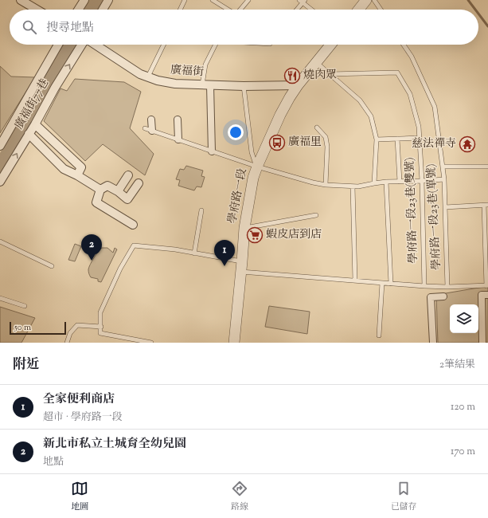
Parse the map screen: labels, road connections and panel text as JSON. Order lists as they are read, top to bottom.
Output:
{
  "streets": {
    "street": ["廣福街", "廣福街77巷", "學府路一段"],
    "lane": ["學府路一段23巷(雙號)", "學府路一段23巷(單號)"]
  },
  "crossings": [
    ["廣福街", "學府路一段"]
  ],
  "places": {
    "restaurant": ["燒肉眾"],
    "bus stop": ["廣福里"],
    "temple": ["慈法禪寺"],
    "supermarket": ["蝦皮店到店"]
  },
  "scale_bar": "50 m",
  "page": {
    "search": "搜尋地點",
    "pins": ["2", "1"],
    "scale": "50 m",
    "heading": ["附近", "2筆結果"],
    "list": [
      {
        "mark": "1",
        "name": "全家便利商店",
        "note": "超市 · 學府路一段",
        "value": "120 m"
      },
      {
        "mark": "2",
        "name": "新北市私立土城育全幼兒園",
        "note": "地點",
        "value": "170 m"
      }
    ],
    "nav": ["地圖", "路線", "已儲存"]
  }
}
